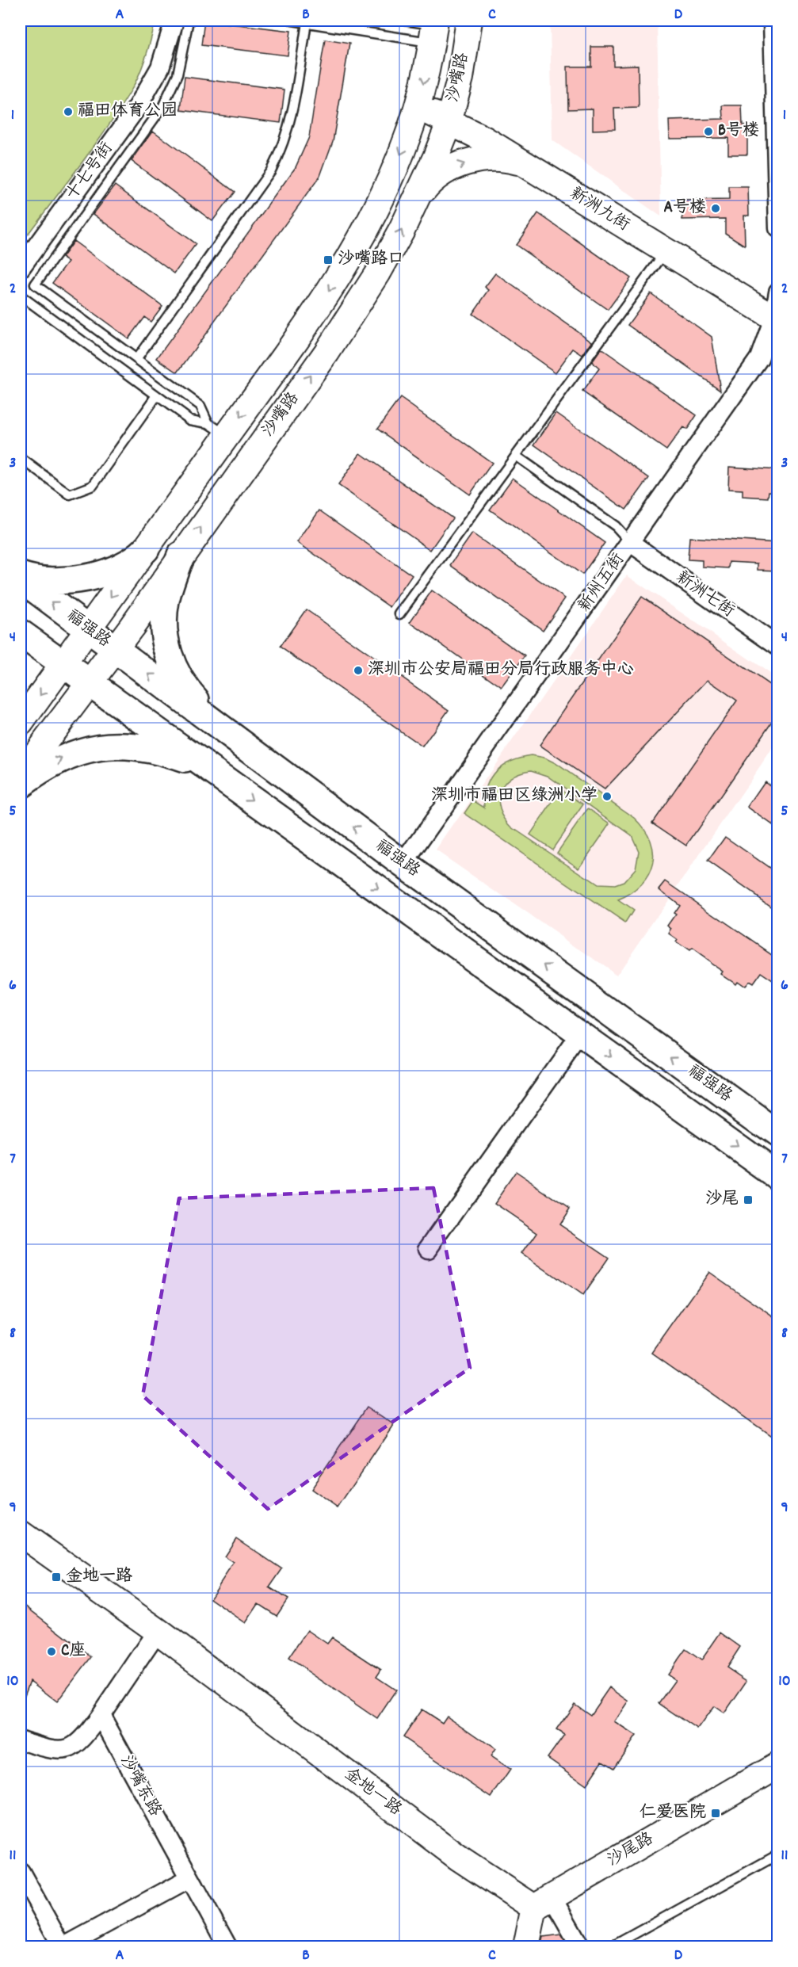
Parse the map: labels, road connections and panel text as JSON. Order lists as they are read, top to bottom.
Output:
{
  "streets": {
    "main road": ["福强路"],
    "street": [
      "沙嘴路",
      "十七号街",
      "新洲九街",
      "新州五街",
      "新洲七街",
      "沙嘴东路",
      "金地一路",
      "沙尾路"
    ]
  },
  "crossings": [
    ["沙嘴路", "新洲九街"],
    ["沙嘴路", "福强路"],
    ["新洲九街", "新州五街"],
    ["新州五街", "新洲七街"],
    ["新州五街", "福强路"],
    ["金地一路", "沙尾路"]
  ],
  "places": {
    "other": [
      "福田体育公园",
      "B号楼",
      "A号楼",
      "深圳市公安局福田分局行政服务中心",
      "深圳市福田区绿洲小学",
      "C座"
    ],
    "transit": [
      "沙嘴路口",
      "沙尾",
      "金地一路",
      "仁爱医院"
    ]
  },
  "grid": {
    "columns": [
      "A",
      "B",
      "C",
      "D"
    ],
    "rows": [
      "1",
      "2",
      "3",
      "4",
      "5",
      "6",
      "7",
      "8",
      "9",
      "10",
      "11"
    ]
  }
}
